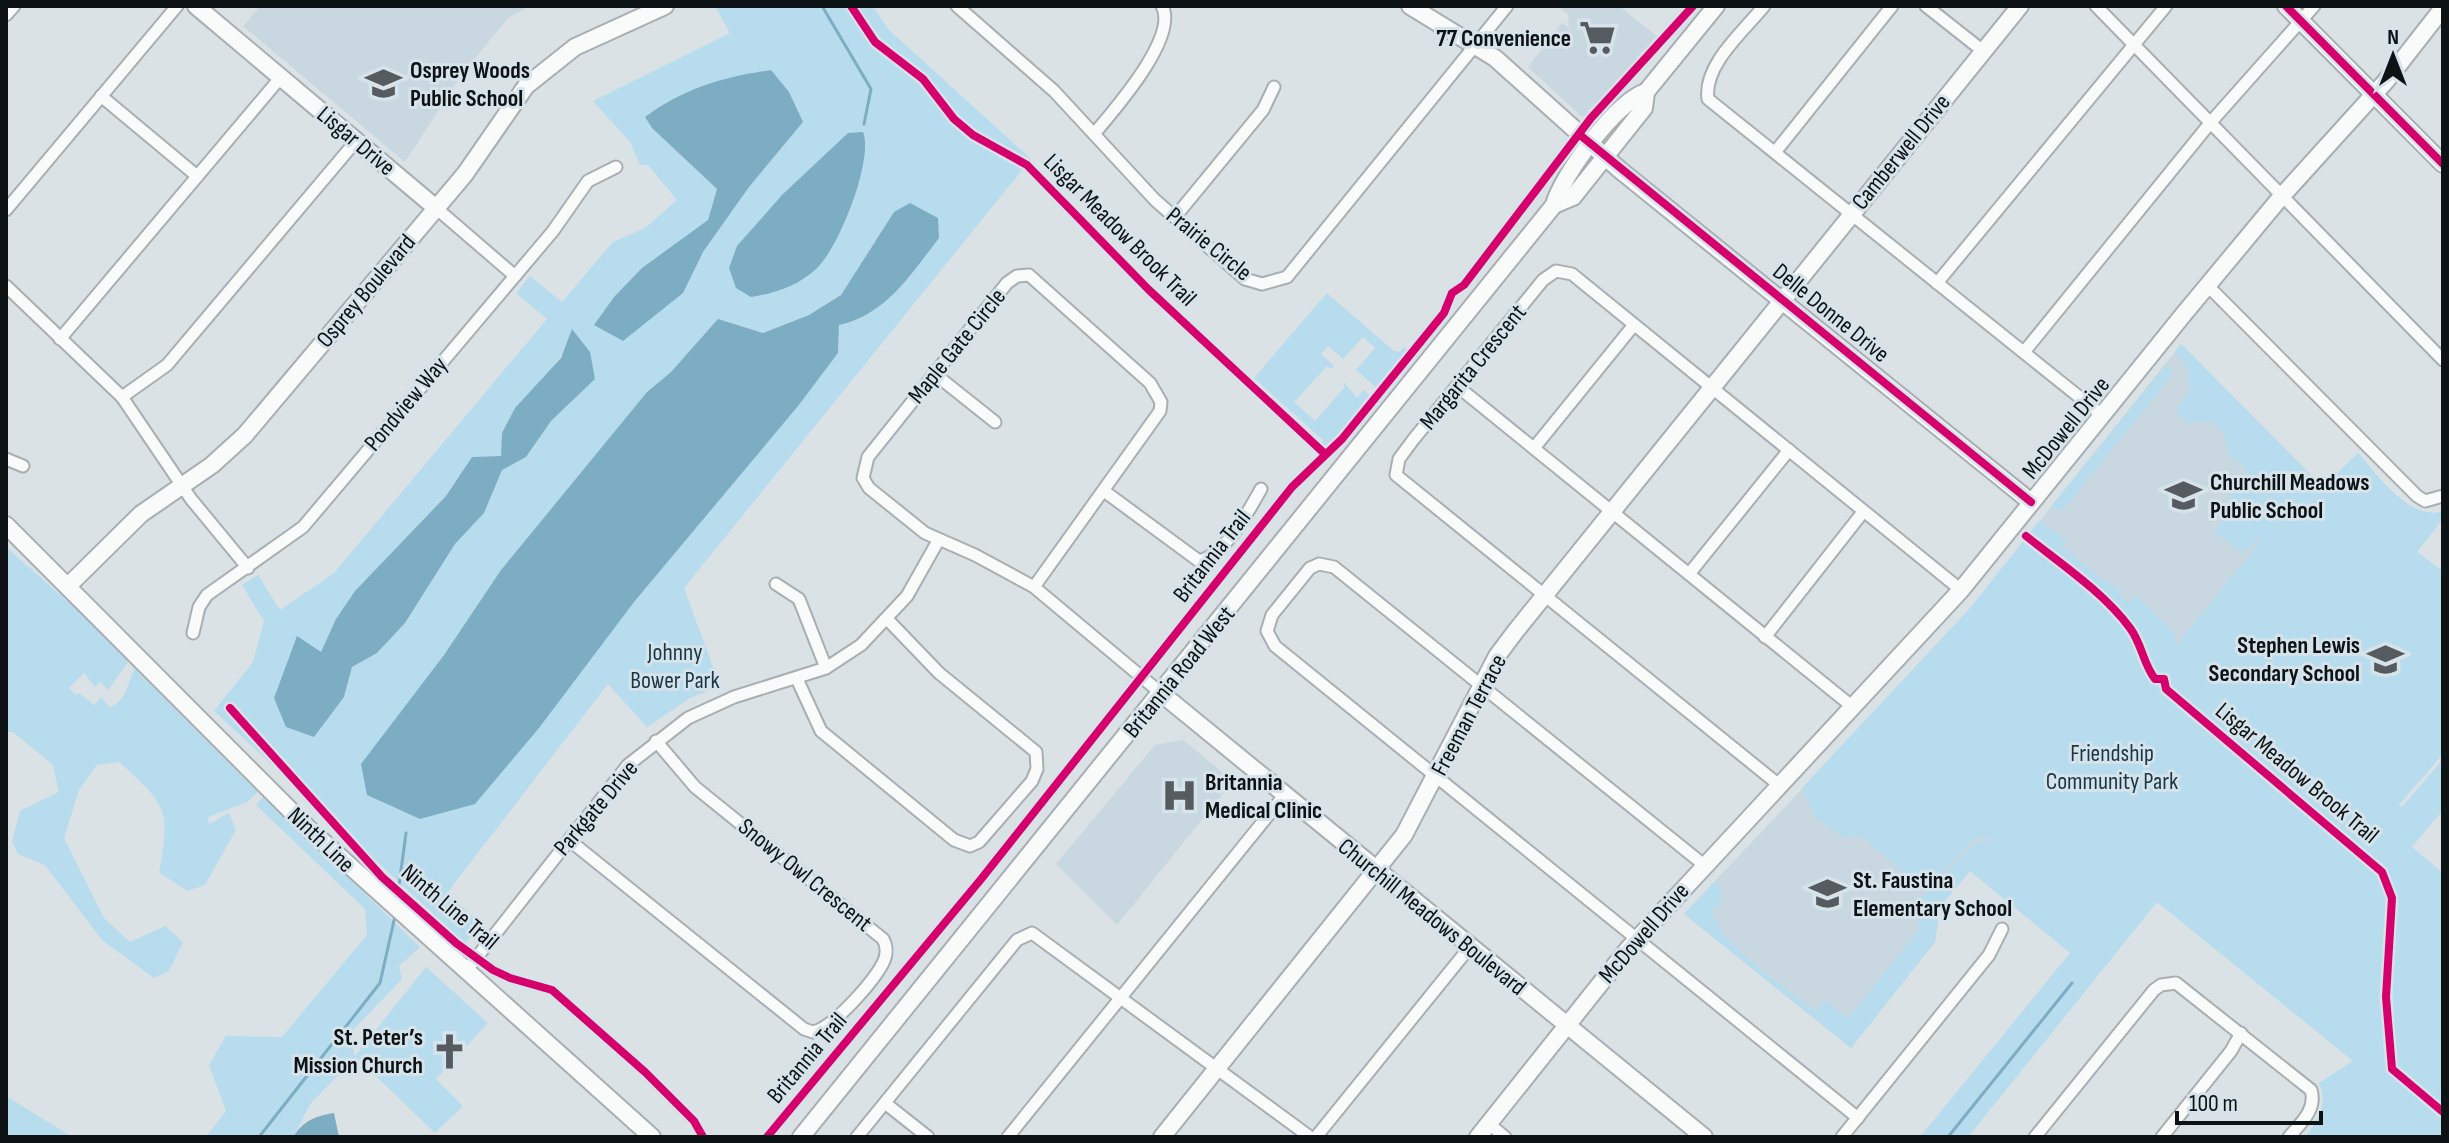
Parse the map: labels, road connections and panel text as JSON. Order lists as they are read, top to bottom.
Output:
{
  "streets": {
    "street": [
      "Lisgar Drive",
      "Camberwell Drive",
      "Prairie Circle",
      "Osprey Boulevard",
      "Delle Donne Drive",
      "Maple Gate Circle",
      "Margarita Crescent",
      "Pondview Way",
      "McDowell Drive",
      "Britannia Road West",
      "Freeman Terrace",
      "Parkgate Drive",
      "Ninth Line",
      "Snowy Owl Crescent",
      "Churchill Meadows Boulevard"
    ],
    "cycle path": ["Lisgar Meadow Brook Trail", "Britannia Trail", "Ninth Line Trail"]
  },
  "crossings": [
    ["Lisgar Drive", "Osprey Boulevard"],
    ["Lisgar Drive", "Pondview Way"],
    ["Camberwell Drive", "Delle Donne Drive"],
    ["Camberwell Drive", "Freeman Terrace"],
    ["Prairie Circle", "Delle Donne Drive"],
    ["Osprey Boulevard", "Ninth Line"],
    ["Delle Donne Drive", "McDowell Drive"],
    ["Delle Donne Drive", "Britannia Road West"],
    ["Delle Donne Drive", "Freeman Terrace"],
    ["Maple Gate Circle", "Britannia Road West"],
    ["Maple Gate Circle", "Parkgate Drive"],
    ["Maple Gate Circle", "Churchill Meadows Boulevard"],
    ["Margarita Crescent", "Freeman Terrace"],
    ["McDowell Drive", "Churchill Meadows Boulevard"],
    ["Britannia Road West", "Churchill Meadows Boulevard"],
    ["Freeman Terrace", "Churchill Meadows Boulevard"],
    ["Parkgate Drive", "Ninth Line"],
    ["Parkgate Drive", "Snowy Owl Crescent"]
  ],
  "parks": ["Johnny Bower Park", "Friendship Community Park"],
  "places": {
    "supermarket": ["77 Convenience"],
    "school or university": [
      "Osprey Woods Public School",
      "Churchill Meadows Public School",
      "Stephen Lewis Secondary School",
      "St. Faustina Elementary School"
    ],
    "hospital": ["Britannia Medical Clinic"],
    "church": ["St. Peter’s Mission Church"]
  },
  "scale_bar": "100 m",
  "north": "top"
}
